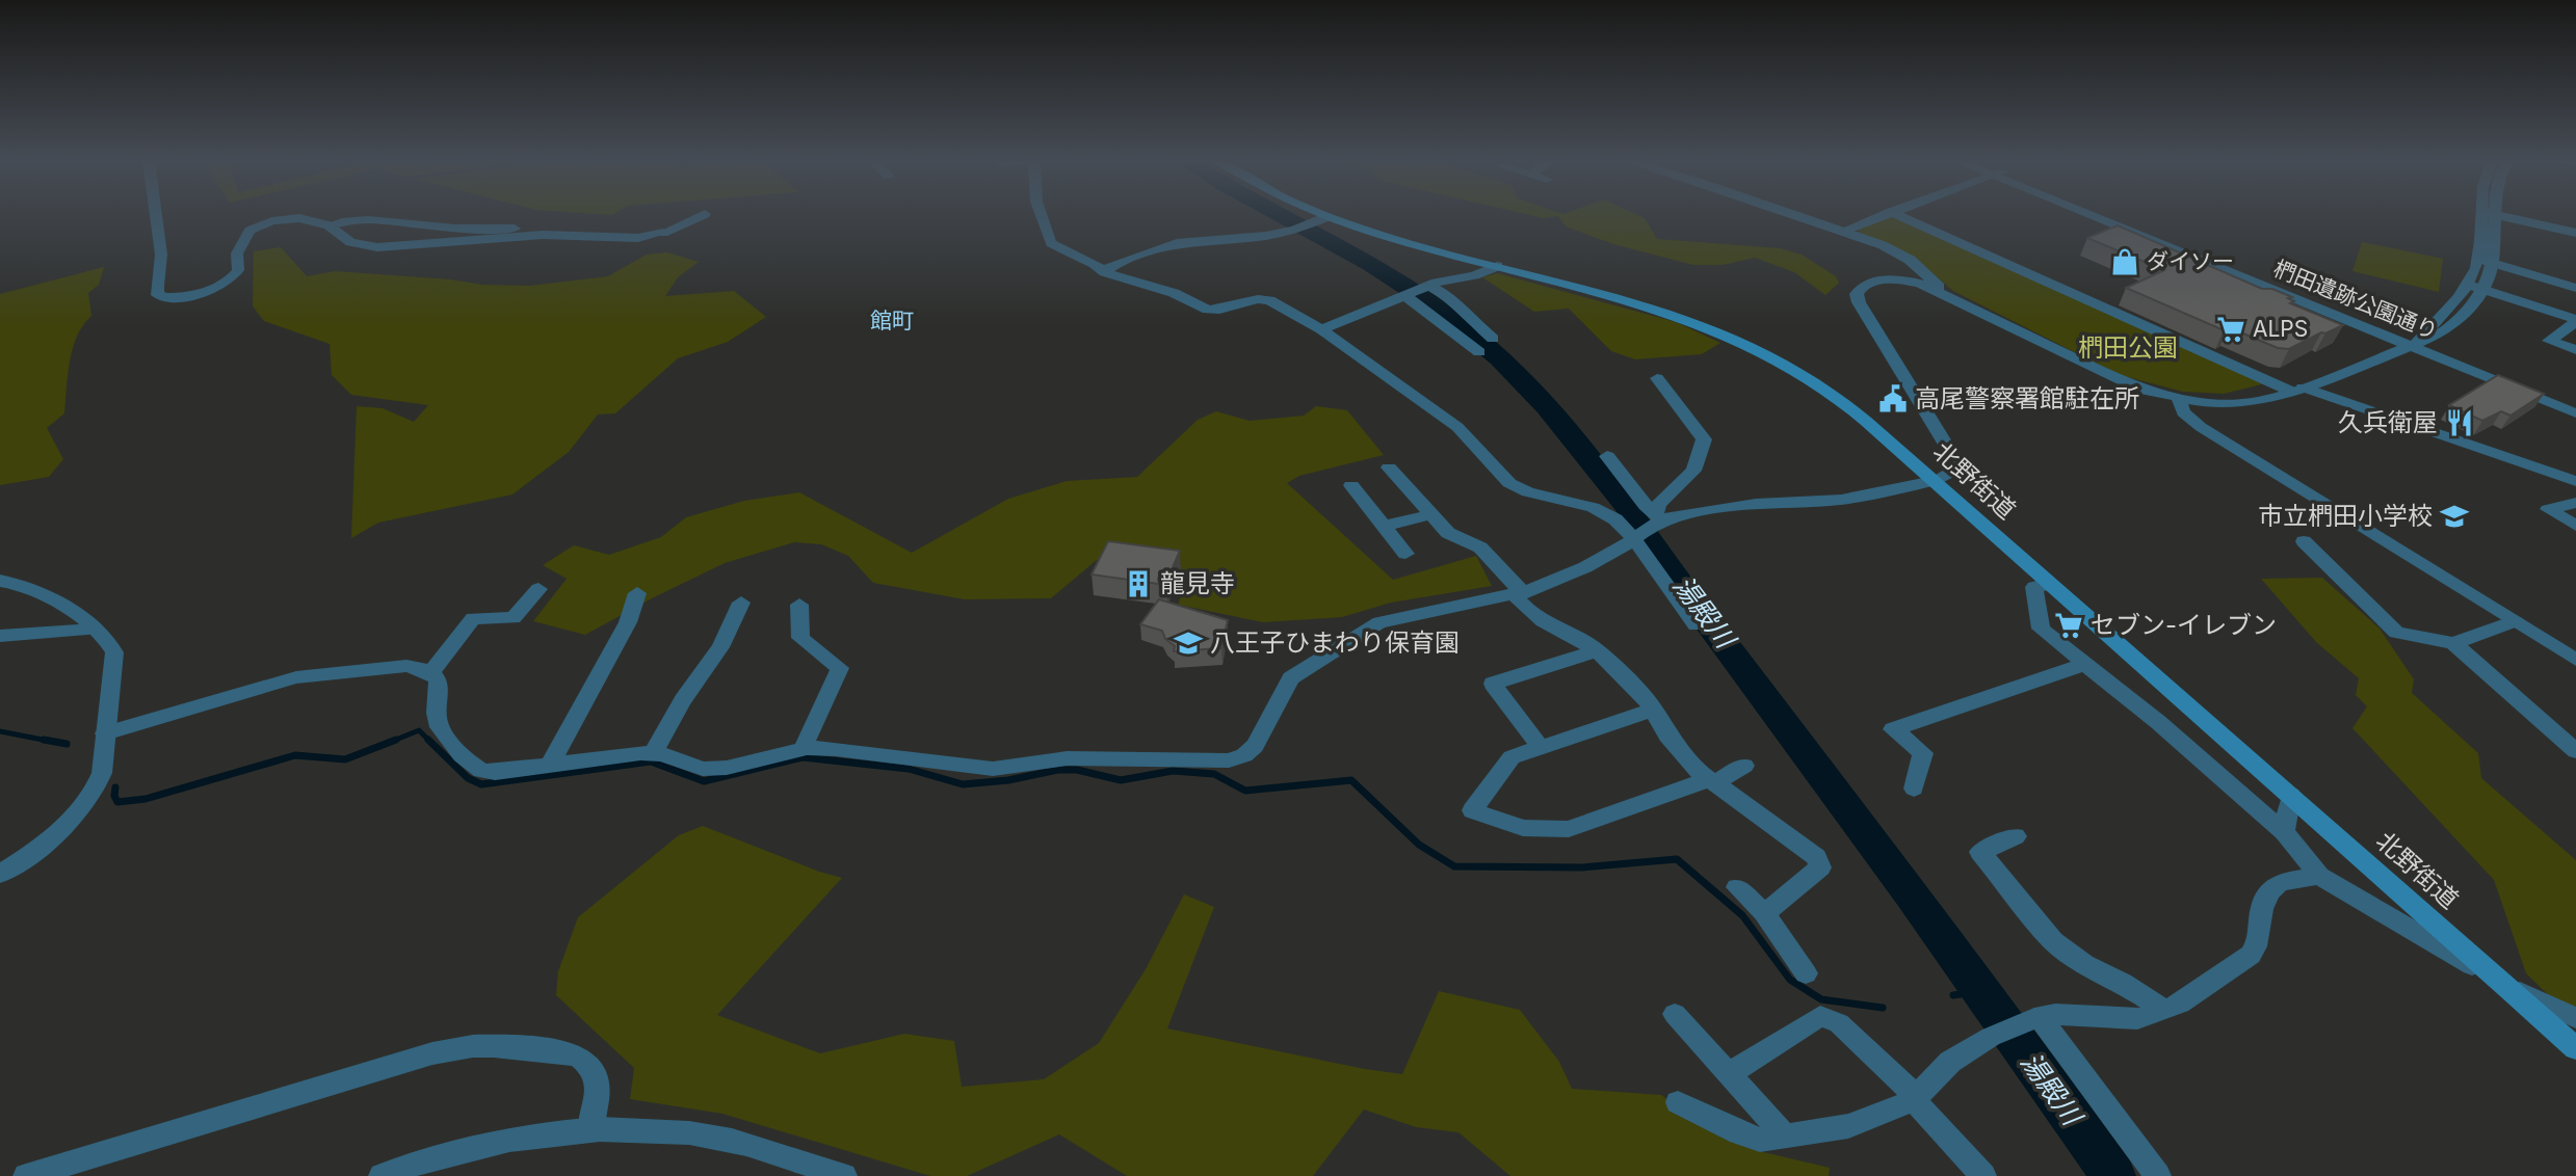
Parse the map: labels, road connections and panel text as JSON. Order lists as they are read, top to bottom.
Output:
{
  "streets": {
    "main road": ["北野街道"],
    "street": ["椚田遺跡公園通り"]
  },
  "districts": ["館町"],
  "water": ["湯殿川"],
  "parks": ["椚田公園"],
  "places": {
    "shop": ["ダイソー"],
    "supermarket": ["ALPS", "セブン-イレブン"],
    "public building": ["高尾警察署館駐在所"],
    "restaurant": ["久兵衛屋"],
    "school or university": ["市立椚田小学校", "八王子ひまわり保育園"],
    "building": ["龍見寺"]
  }
}
